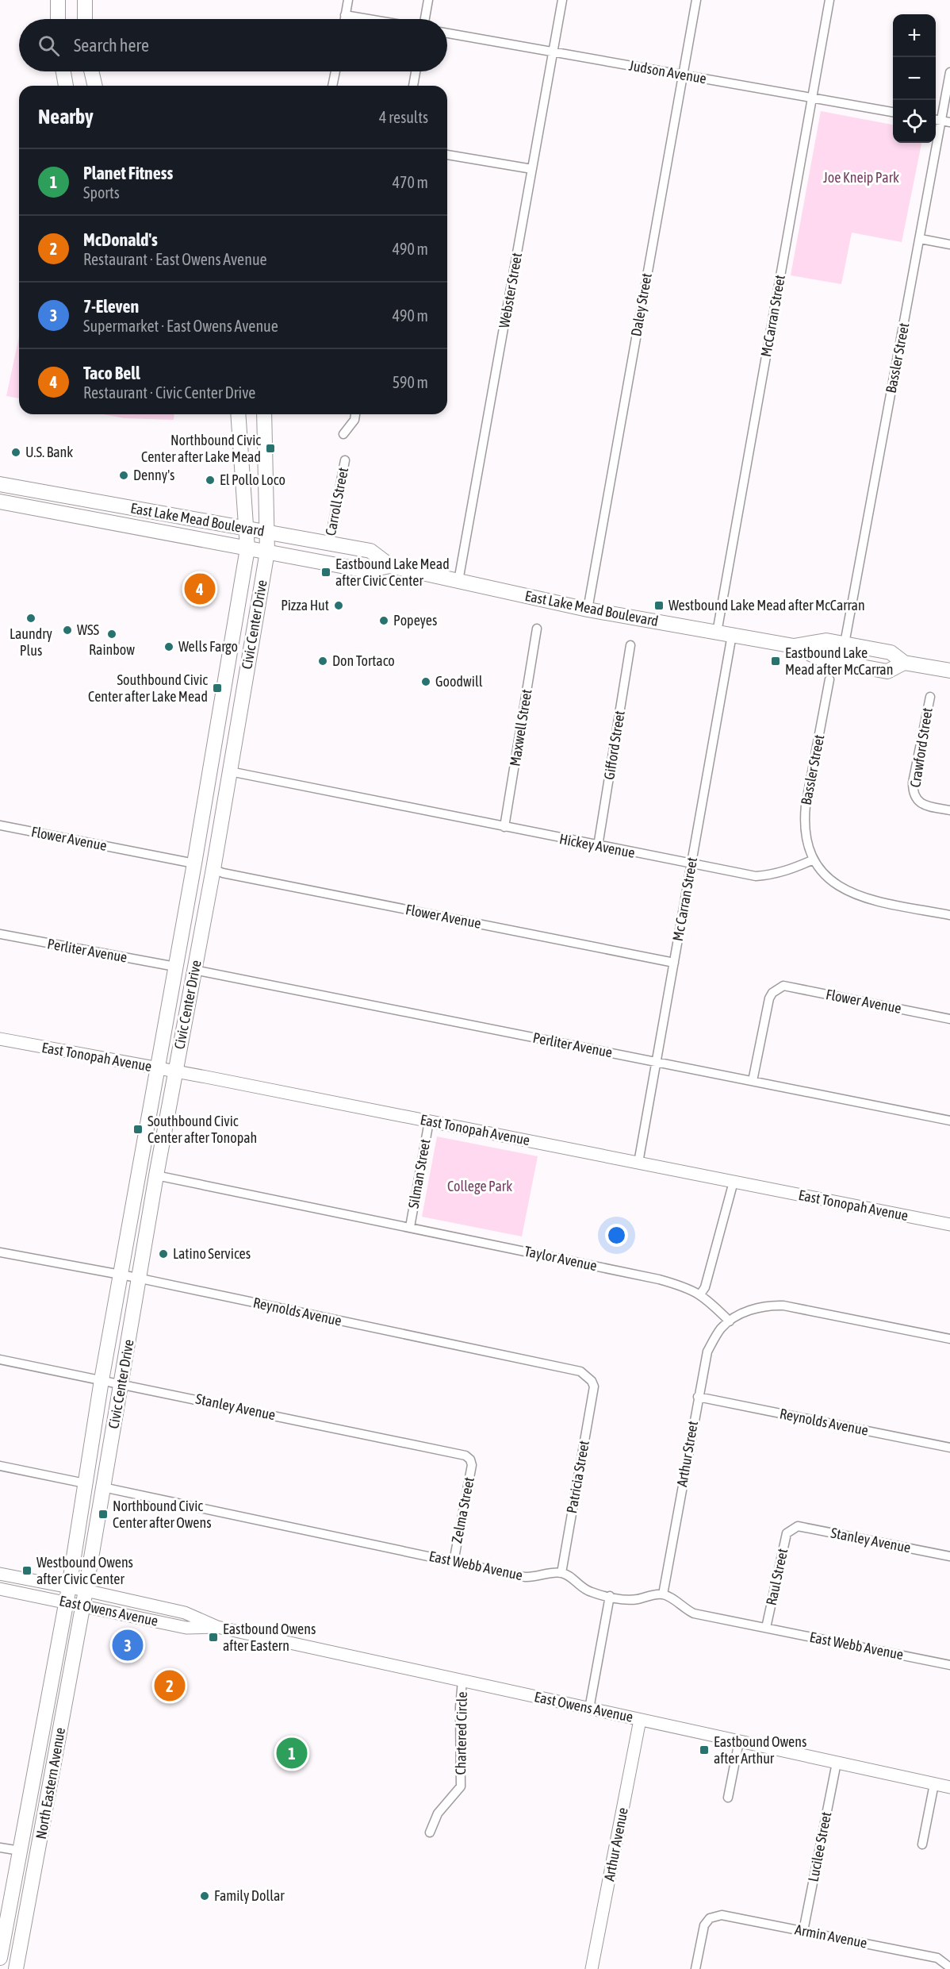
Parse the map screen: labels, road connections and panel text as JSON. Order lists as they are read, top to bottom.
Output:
{
  "streets": {
    "main road": ["East Lake Mead Boulevard", "Civic Center Drive", "North Eastern Avenue"],
    "street": [
      "Judson Avenue",
      "Webster Street",
      "Daley Street",
      "McCarran Street",
      "Bassler Street",
      "Carroll Street",
      "Maxwell Street",
      "Gifford Street",
      "Crawford Street",
      "Flower Avenue",
      "Hickey Avenue",
      "Mc Carran Street",
      "Perliter Avenue",
      "East Tonopah Avenue",
      "Silman Street",
      "Taylor Avenue",
      "Reynolds Avenue",
      "Stanley Avenue",
      "Arthur Street",
      "Patricia Street",
      "Zelma Street",
      "East Webb Avenue",
      "Raul Street",
      "East Owens Avenue",
      "Chartered Circle",
      "Arthur Avenue",
      "Lucilee Street",
      "Armin Avenue"
    ]
  },
  "crossings": [
    ["Judson Avenue", "Webster Street"],
    ["Judson Avenue", "Daley Street"],
    ["Judson Avenue", "McCarran Street"],
    ["Webster Street", "East Lake Mead Boulevard"],
    ["Daley Street", "East Lake Mead Boulevard"],
    ["McCarran Street", "East Lake Mead Boulevard"],
    ["Bassler Street", "East Lake Mead Boulevard"],
    ["Bassler Street", "Hickey Avenue"],
    ["Carroll Street", "East Lake Mead Boulevard"],
    ["East Lake Mead Boulevard", "Civic Center Drive"],
    ["East Lake Mead Boulevard", "Mc Carran Street"],
    ["Civic Center Drive", "Flower Avenue"],
    ["Civic Center Drive", "Hickey Avenue"],
    ["Civic Center Drive", "Perliter Avenue"],
    ["Civic Center Drive", "East Tonopah Avenue"],
    ["Civic Center Drive", "Taylor Avenue"],
    ["Civic Center Drive", "Reynolds Avenue"],
    ["Civic Center Drive", "Stanley Avenue"],
    ["Civic Center Drive", "East Webb Avenue"],
    ["Civic Center Drive", "East Owens Avenue"],
    ["Civic Center Drive", "North Eastern Avenue"],
    ["Maxwell Street", "Hickey Avenue"],
    ["Gifford Street", "Hickey Avenue"],
    ["Flower Avenue", "Mc Carran Street"],
    ["Flower Avenue", "Perliter Avenue"],
    ["Hickey Avenue", "Mc Carran Street"],
    ["Mc Carran Street", "Perliter Avenue"],
    ["Mc Carran Street", "East Tonopah Avenue"],
    ["East Tonopah Avenue", "Silman Street"],
    ["Silman Street", "Taylor Avenue"],
    ["Taylor Avenue", "Arthur Street"],
    ["Reynolds Avenue", "Arthur Street"],
    ["Reynolds Avenue", "Patricia Street"],
    ["Stanley Avenue", "Zelma Street"],
    ["Stanley Avenue", "Raul Street"],
    ["Arthur Street", "East Webb Avenue"],
    ["Patricia Street", "East Webb Avenue"],
    ["Zelma Street", "East Webb Avenue"],
    ["East Webb Avenue", "Raul Street"],
    ["East Owens Avenue", "Chartered Circle"],
    ["East Owens Avenue", "North Eastern Avenue"],
    ["East Owens Avenue", "Arthur Avenue"],
    ["East Owens Avenue", "Lucilee Street"],
    ["Lucilee Street", "Armin Avenue"]
  ],
  "parks": ["Joe Kneip Park", "College Park"],
  "places": {
    "transit": [
      "Northbound Civic Center after Lake Mead",
      "Eastbound Lake Mead after Civic Center",
      "Westbound Lake Mead after McCarran",
      "Eastbound Lake Mead after McCarran",
      "Southbound Civic Center after Lake Mead",
      "Southbound Civic Center after Tonopah",
      "Northbound Civic Center after Owens",
      "Westbound Owens after Civic Center",
      "Eastbound Owens after Eastern",
      "Eastbound Owens after Arthur"
    ],
    "other": [
      "U.S. Bank",
      "Denny's",
      "El Pollo Loco",
      "Pizza Hut",
      "Laundry Plus",
      "Popeyes",
      "WSS",
      "Rainbow",
      "Wells Fargo",
      "Don Tortaco",
      "Goodwill",
      "Latino Services",
      "Family Dollar"
    ]
  },
  "page": {
    "map_buttons": ["+", "−"],
    "search": "Search here",
    "heading": ["Nearby", "4 results"],
    "list": [
      {
        "mark": "1",
        "name": "Planet Fitness",
        "note": "Sports",
        "value": "470 m"
      },
      {
        "mark": "2",
        "name": "McDonald's",
        "note": "Restaurant · East Owens Avenue",
        "value": "490 m"
      },
      {
        "mark": "3",
        "name": "7-Eleven",
        "note": "Supermarket · East Owens Avenue",
        "value": "490 m"
      },
      {
        "mark": "4",
        "name": "Taco Bell",
        "note": "Restaurant · Civic Center Drive",
        "value": "590 m"
      }
    ],
    "pins": [
      "4",
      "3",
      "2",
      "1"
    ]
  }
}
